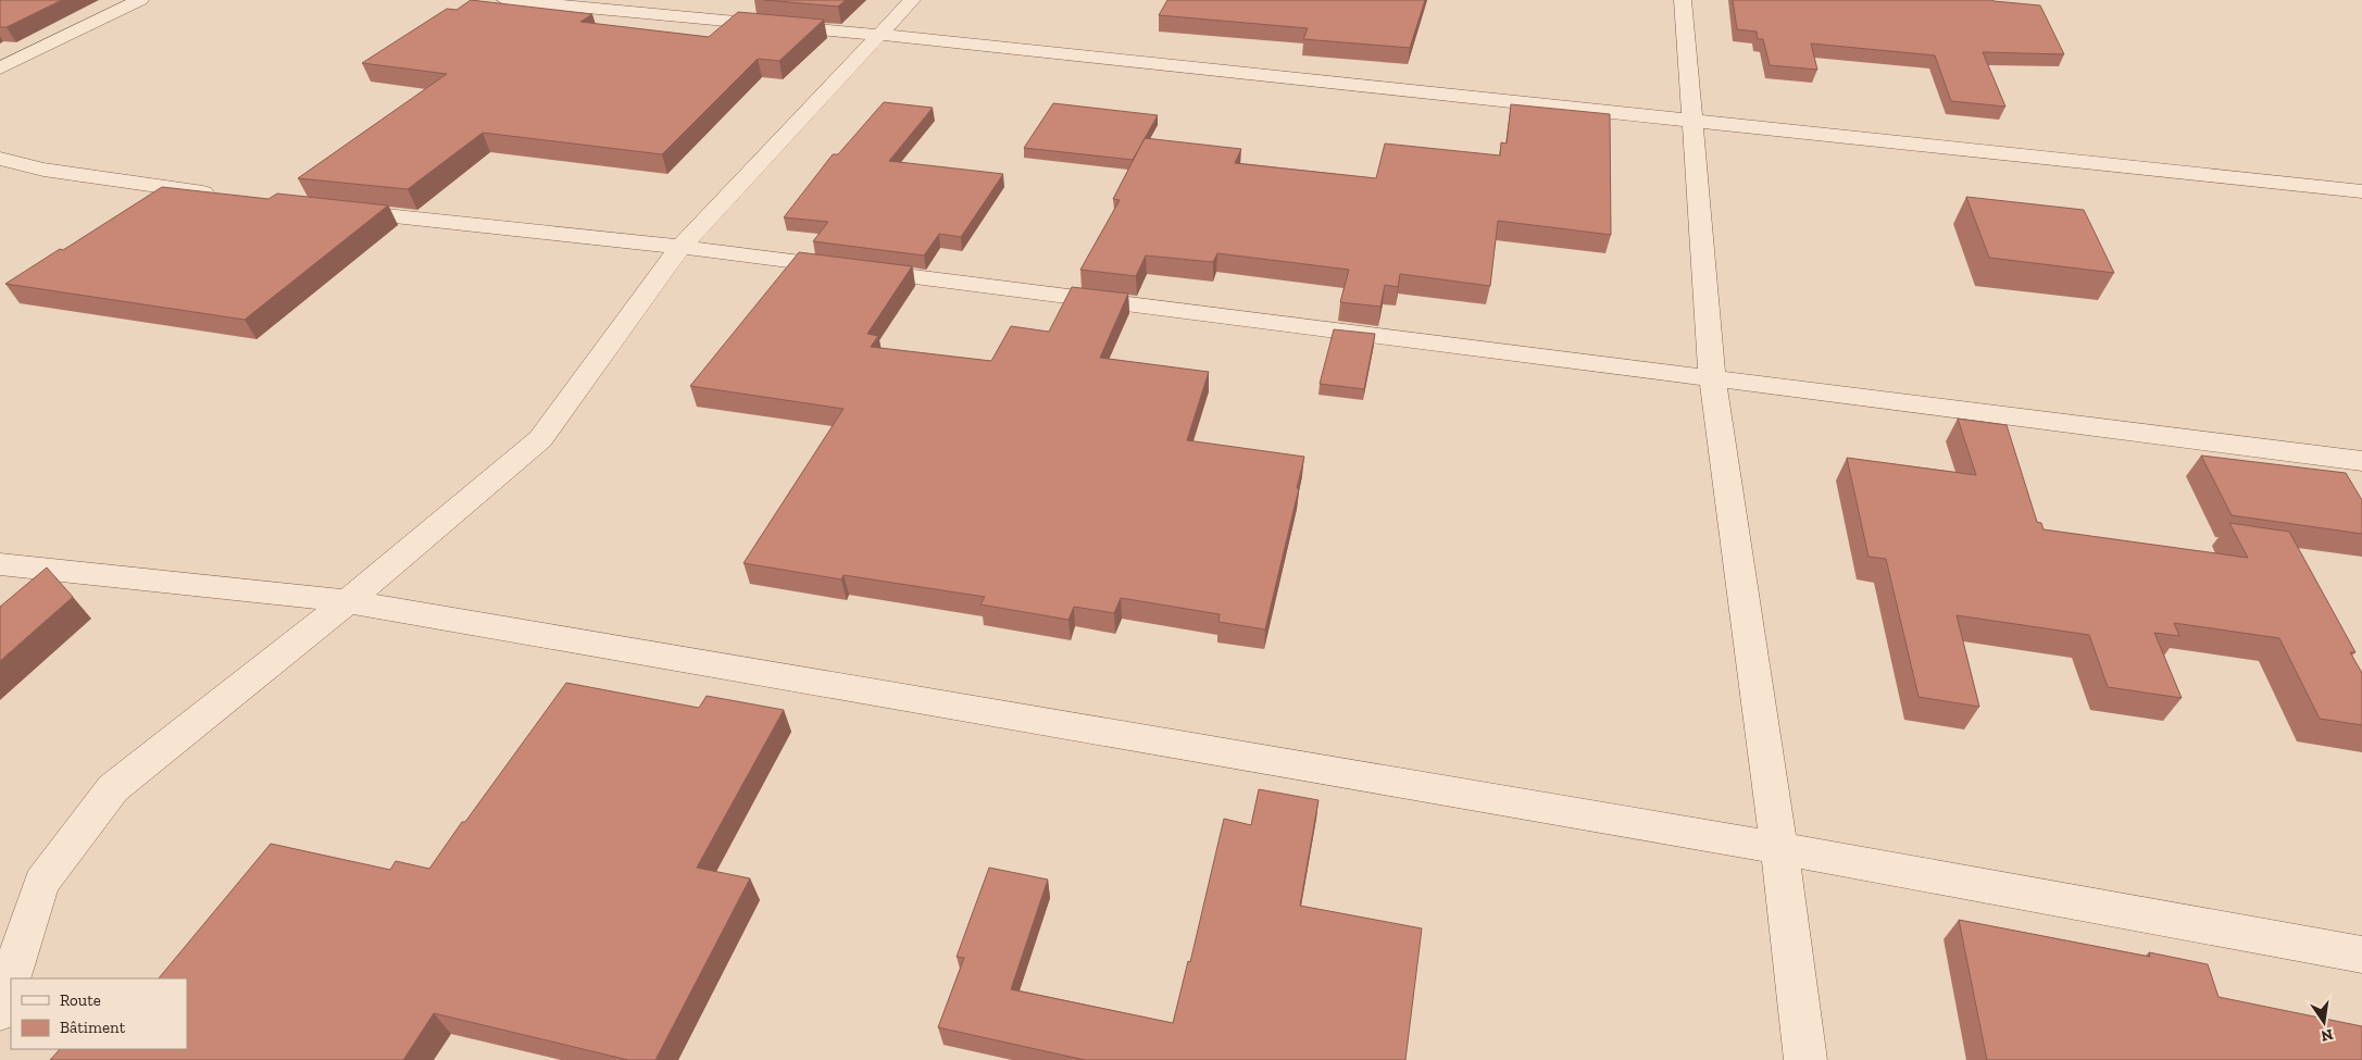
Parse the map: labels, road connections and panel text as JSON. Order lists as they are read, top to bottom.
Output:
{
  "legend": ["Route", "Bâtiment"],
  "north": "bottom"
}
